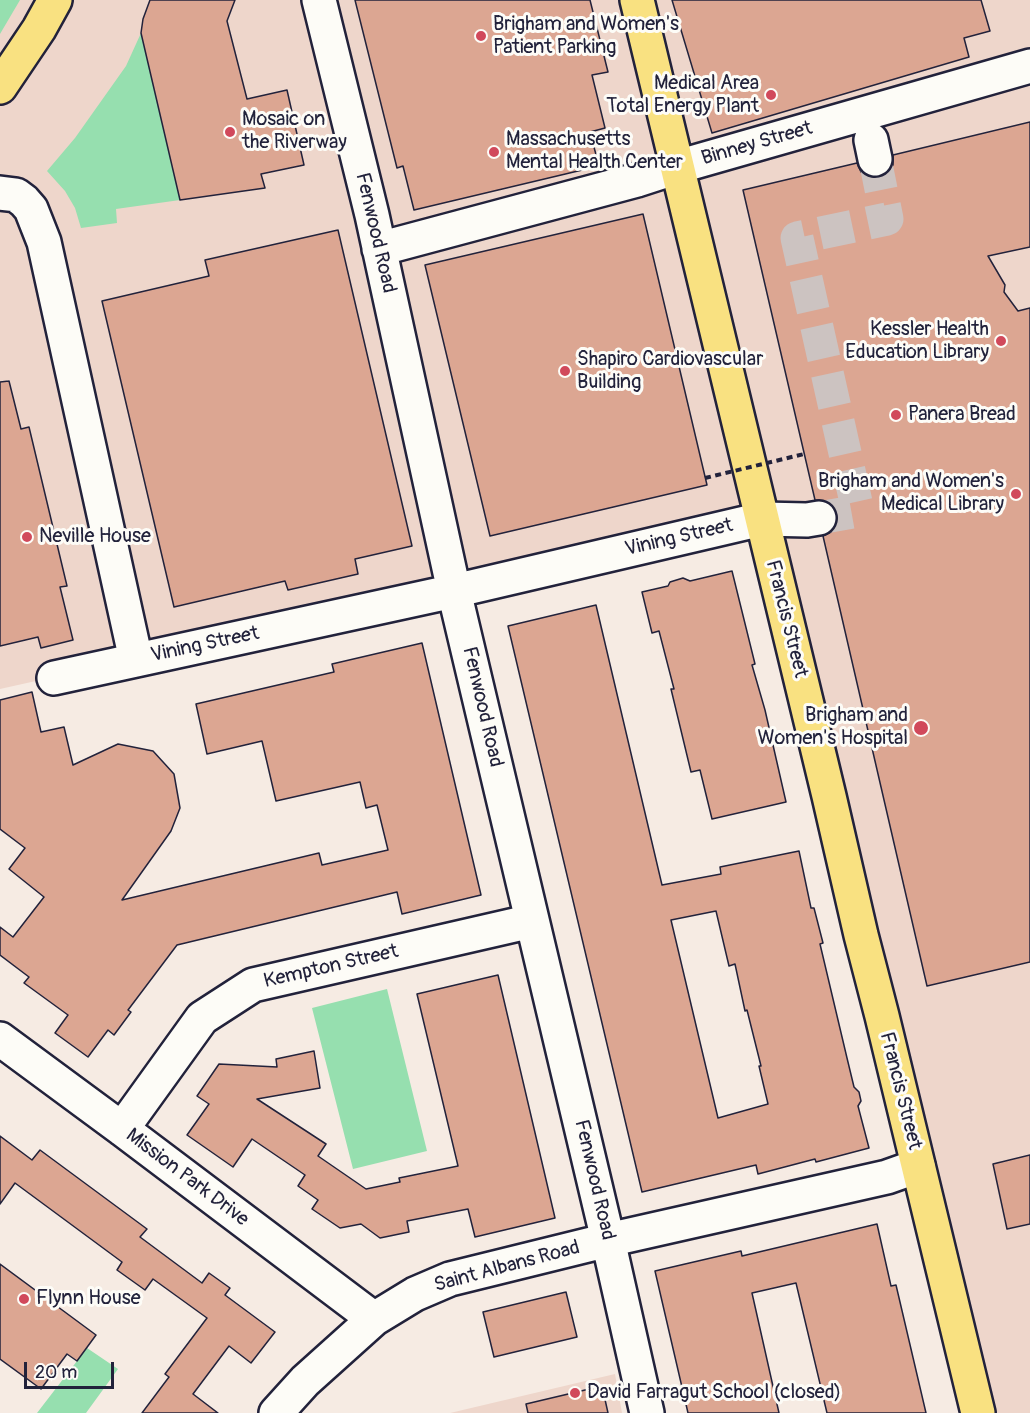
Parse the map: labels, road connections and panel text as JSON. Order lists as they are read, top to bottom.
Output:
{
  "streets": {
    "main road": ["Francis Street"],
    "street": [
      "Binney Street",
      "Fenwood Road",
      "Vining Street",
      "Kempton Street",
      "Mission Park Drive",
      "Saint Albans Road"
    ]
  },
  "crossings": [
    ["Binney Street", "Fenwood Road"],
    ["Binney Street", "Francis Street"],
    ["Fenwood Road", "Vining Street"],
    ["Fenwood Road", "Kempton Street"],
    ["Fenwood Road", "Saint Albans Road"],
    ["Vining Street", "Francis Street"],
    ["Francis Street", "Saint Albans Road"],
    ["Kempton Street", "Mission Park Drive"],
    ["Mission Park Drive", "Saint Albans Road"]
  ],
  "places": [
    "Brigham and Women's Patient Parking",
    "Medical Area Total Energy Plant",
    "Mosaic on the Riverway",
    "Massachusetts Mental Health Center",
    "Kessler Health Education Library",
    "Shapiro Cardiovascular Building",
    "Panera Bread",
    "Brigham and Women's Medical Library",
    "Neville House",
    "Brigham and Women's Hospital",
    "Flynn House",
    "David Farragut School (closed)"
  ],
  "scale_bar": "20 m"
}
